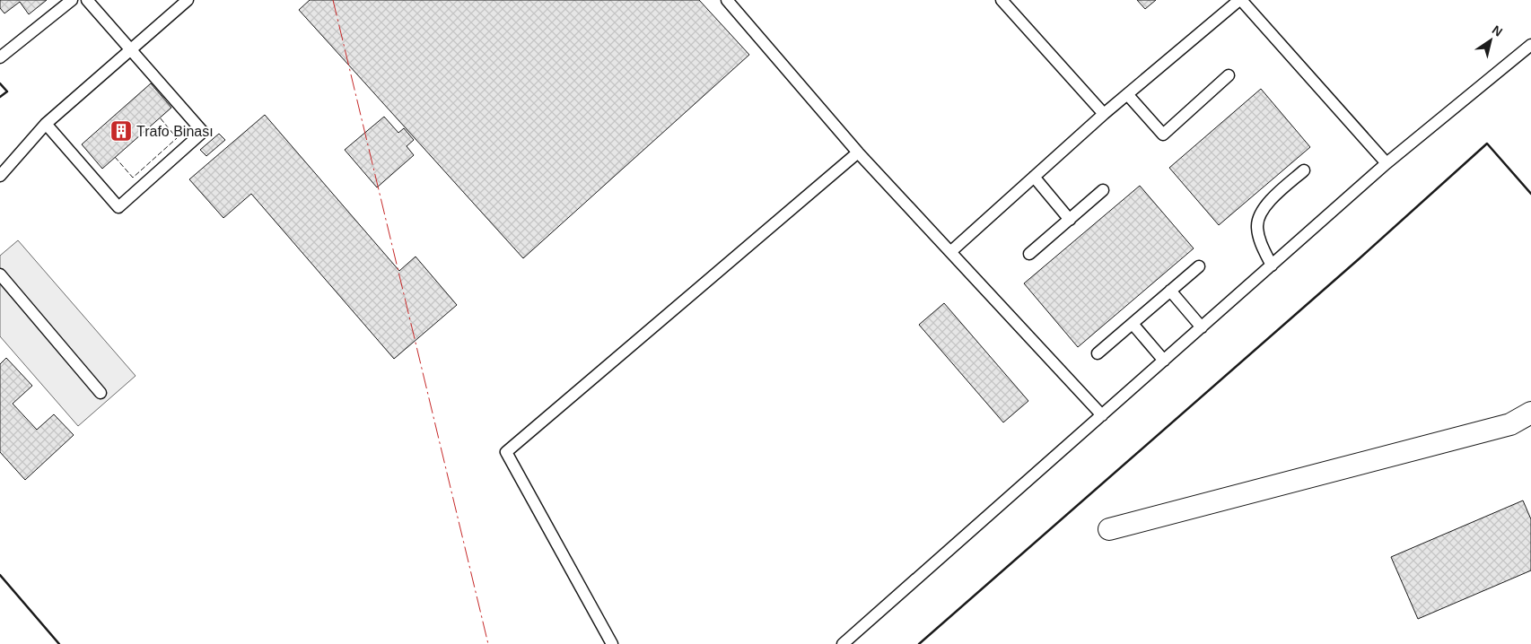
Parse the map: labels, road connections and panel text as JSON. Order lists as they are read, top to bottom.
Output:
{
  "places": {
    "building": ["Trafo Binası"]
  },
  "north": "top right"
}
